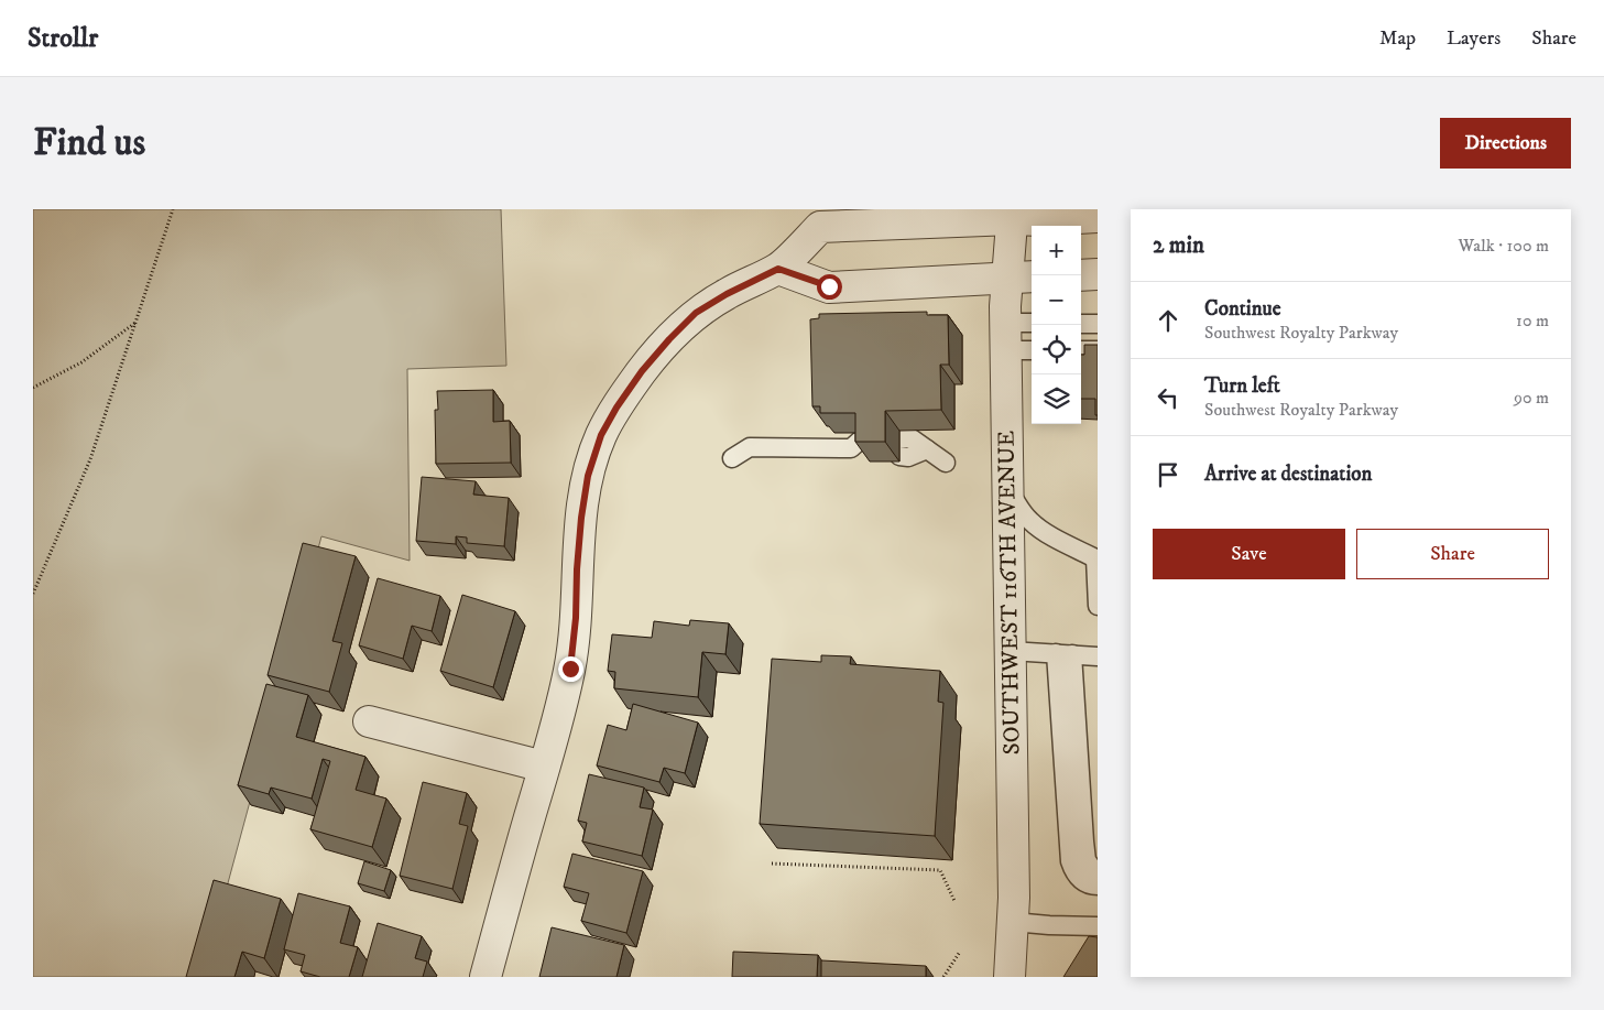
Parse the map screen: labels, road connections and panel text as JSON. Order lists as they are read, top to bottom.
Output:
{
  "streets": {
    "street": ["SOUTHWEST 116TH AVENUE"]
  },
  "page": {
    "header": "Strollr",
    "nav": ["Map", "Layers", "Share"],
    "buttons": [
      "Directions",
      ["Save", "Share"]
    ],
    "title": "Find us",
    "heading": ["2 min", "Walk · 100 m"],
    "map_buttons": ["+", "−"],
    "list": [
      ["Continue", "Southwest Royalty Parkway", "10 m"],
      ["Turn left", "Southwest Royalty Parkway", "90 m"],
      "Arrive at destination"
    ]
  }
}
